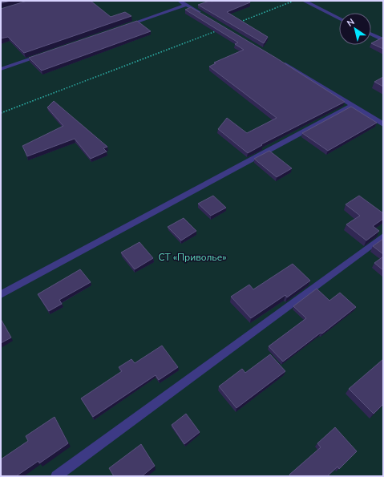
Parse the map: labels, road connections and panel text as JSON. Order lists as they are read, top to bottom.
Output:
{
  "parks": ["СТ «Приволье»"],
  "north": "top left"
}
